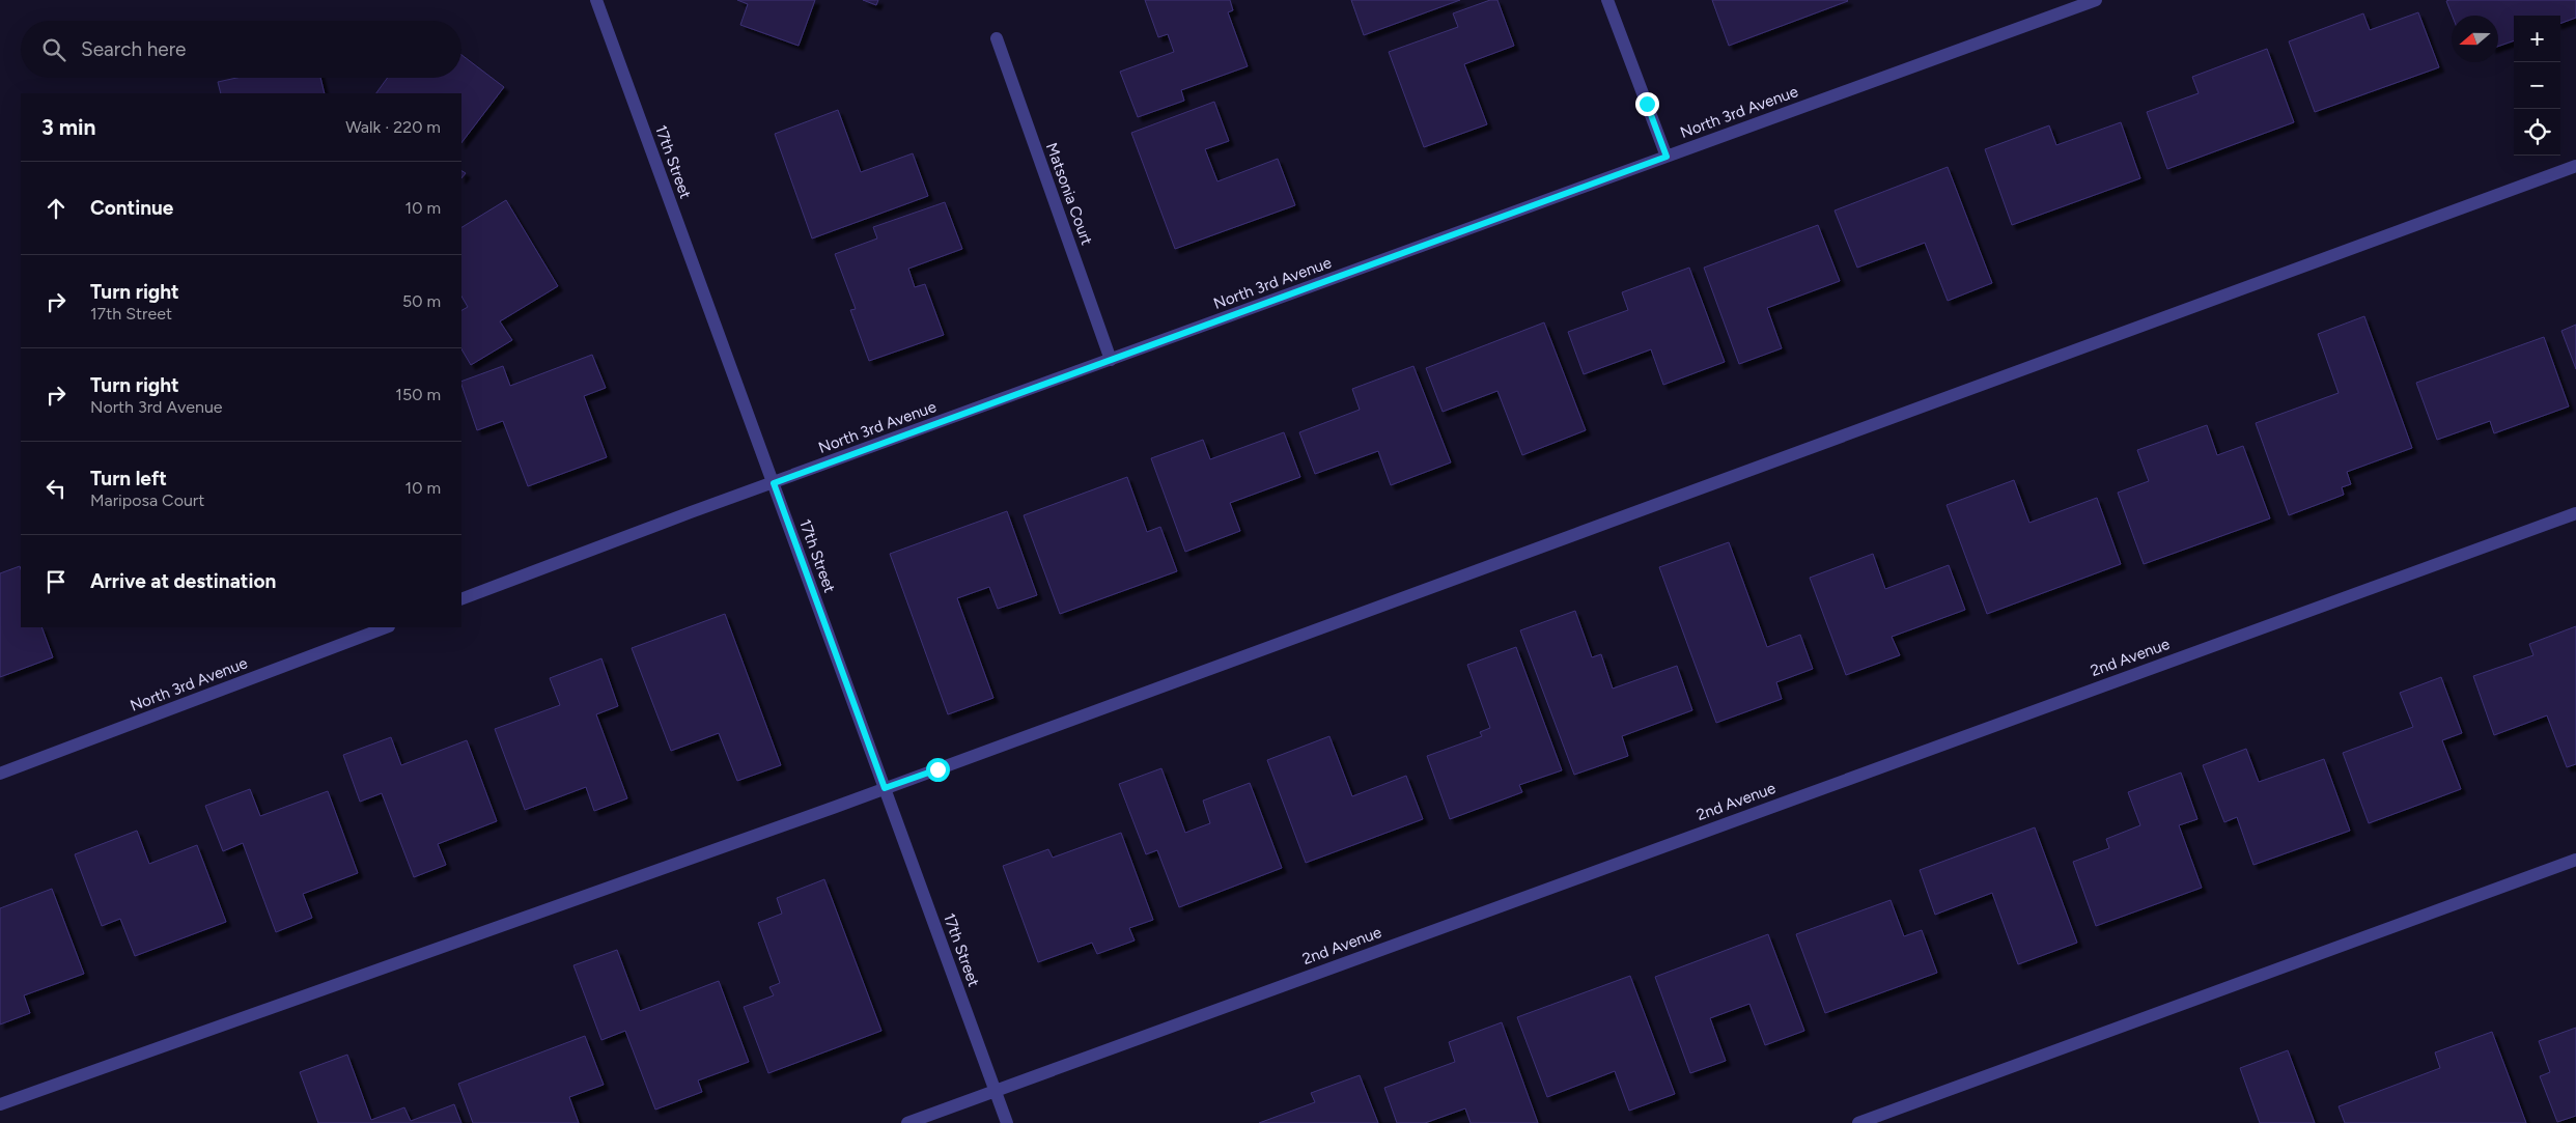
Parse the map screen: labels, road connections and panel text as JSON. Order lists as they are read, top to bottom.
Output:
{
  "streets": {
    "street": [
      "North 3rd Avenue",
      "17th Street",
      "Matsonia Court",
      "2nd Avenue"
    ]
  },
  "crossings": [
    ["North 3rd Avenue", "17th Street"],
    ["North 3rd Avenue", "Matsonia Court"],
    ["17th Street", "2nd Avenue"]
  ],
  "north": "left",
  "page": {
    "map_buttons": ["+", "−"],
    "search": "Search here",
    "heading": ["3 min", "Walk · 220 m"],
    "list": [
      ["Continue", "10 m"],
      ["Turn right", "17th Street", "50 m"],
      ["Turn right", "North 3rd Avenue", "150 m"],
      ["Turn left", "Mariposa Court", "10 m"],
      "Arrive at destination"
    ]
  }
}
